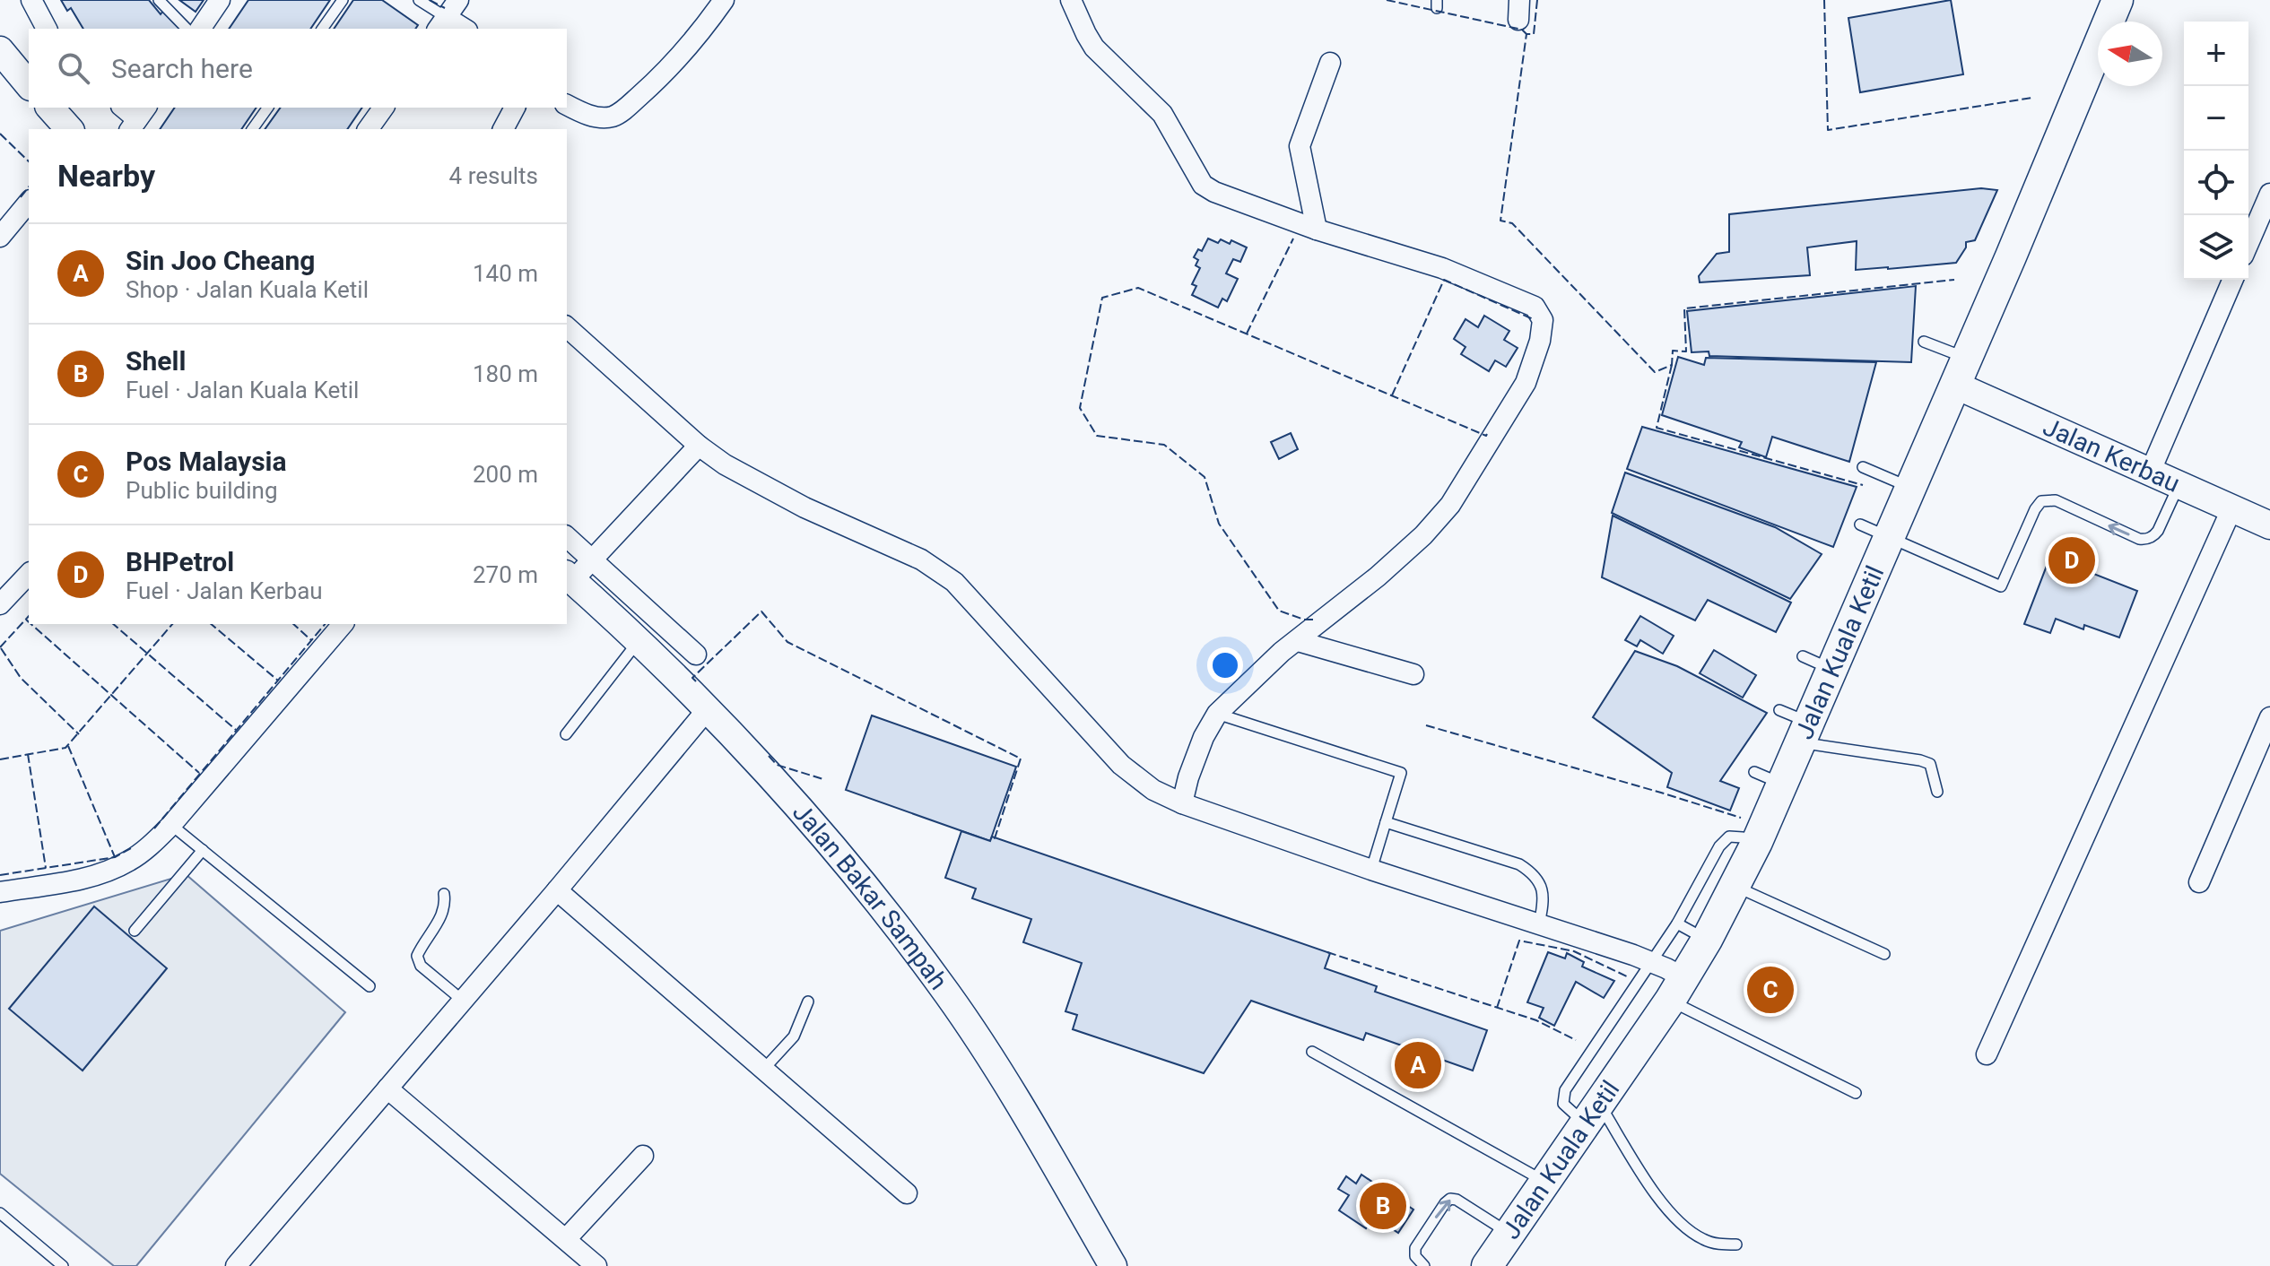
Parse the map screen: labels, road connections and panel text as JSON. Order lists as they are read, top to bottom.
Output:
{
  "streets": {
    "main road": ["Jalan Kerbau", "Jalan Kuala Ketil", "Jalan Bakar Sampah"]
  },
  "crossings": [
    ["Jalan Kerbau", "Jalan Kuala Ketil"]
  ],
  "north": "left",
  "page": {
    "map_buttons": ["+", "−"],
    "search": "Search here",
    "heading": ["Nearby", "4 results"],
    "list": [
      {
        "mark": "A",
        "name": "Sin Joo Cheang",
        "note": "Shop · Jalan Kuala Ketil",
        "value": "140 m"
      },
      {
        "mark": "B",
        "name": "Shell",
        "note": "Fuel · Jalan Kuala Ketil",
        "value": "180 m"
      },
      {
        "mark": "C",
        "name": "Pos Malaysia",
        "note": "Public building",
        "value": "200 m"
      },
      {
        "mark": "D",
        "name": "BHPetrol",
        "note": "Fuel · Jalan Kerbau",
        "value": "270 m"
      }
    ],
    "pins": [
      "D",
      "C",
      "A",
      "B"
    ]
  }
}
